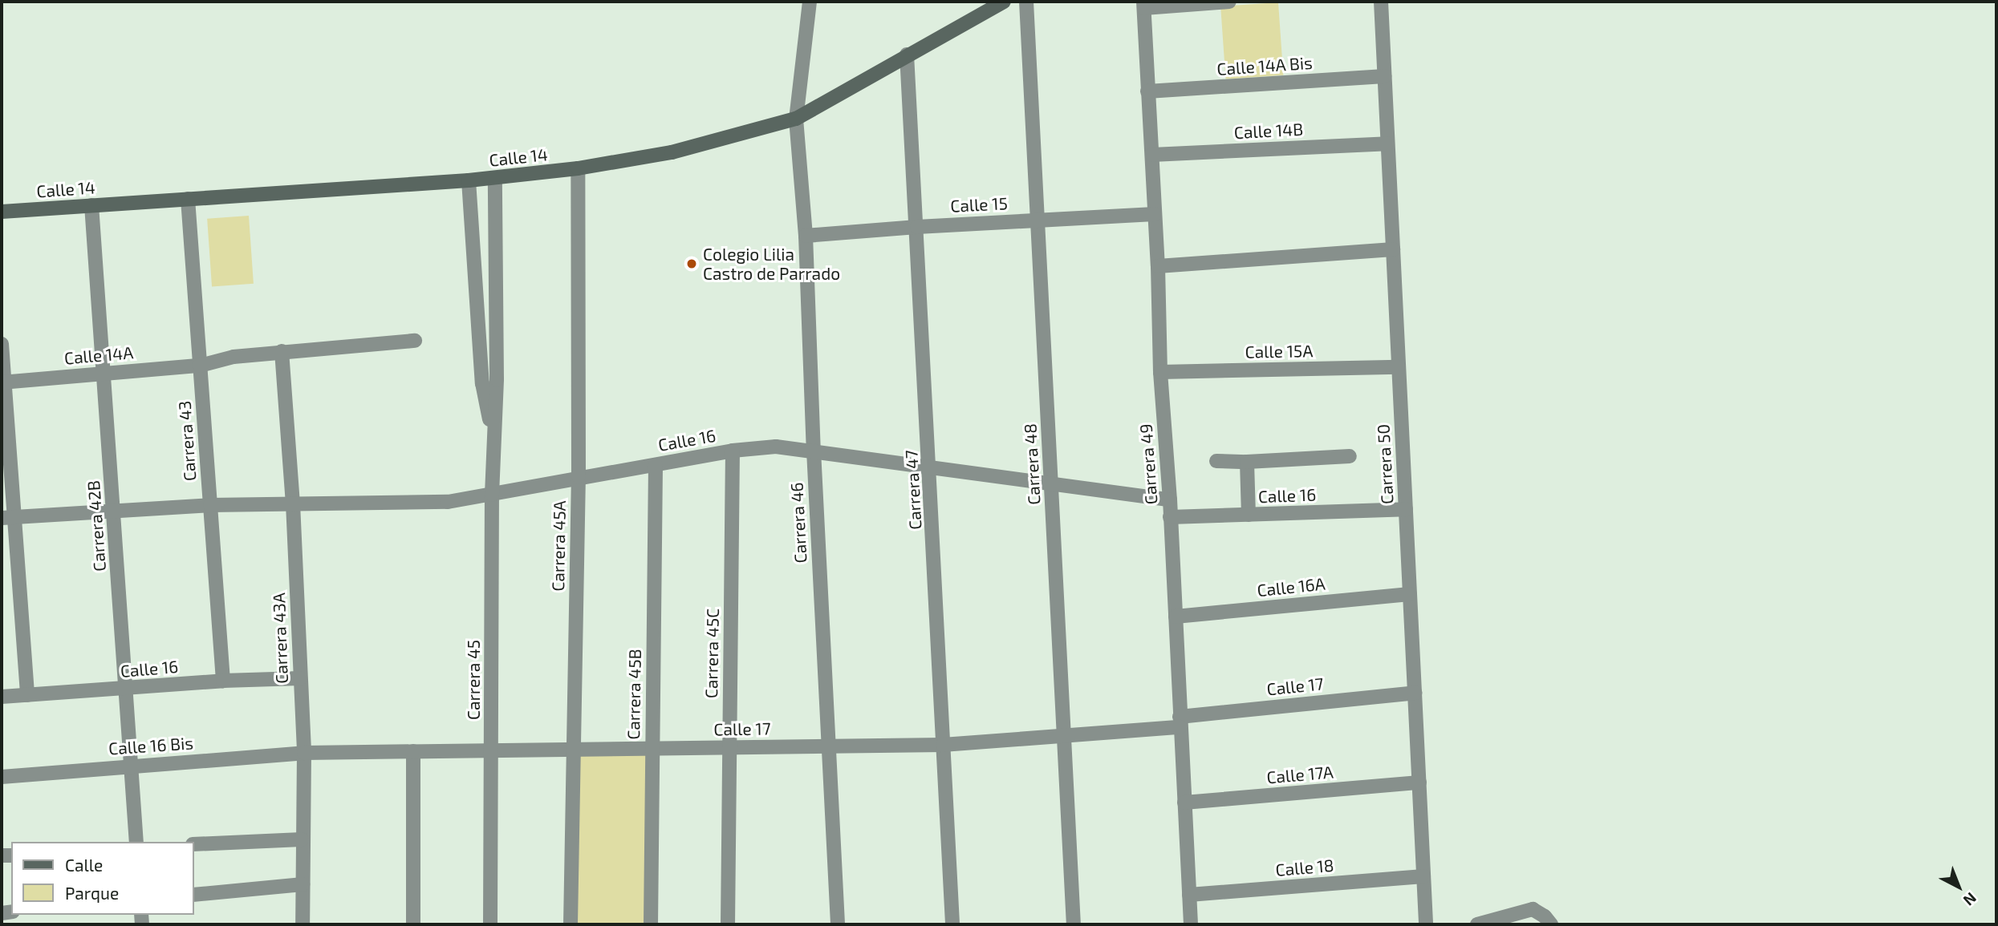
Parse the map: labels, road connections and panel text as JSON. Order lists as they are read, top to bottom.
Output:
{
  "streets": {
    "street": [
      "Calle 14A Bis",
      "Calle 14B",
      "Calle 14",
      "Calle 15",
      "Calle 15A",
      "Calle 14A",
      "Calle 16",
      "Carrera 43",
      "Carrera 48",
      "Carrera 49",
      "Carrera 50",
      "Carrera 47",
      "Carrera 46",
      "Carrera 42B",
      "Carrera 45A",
      "Calle 16A",
      "Carrera 43A",
      "Carrera 45C",
      "Carrera 45",
      "Calle 17",
      "Carrera 45B",
      "Calle 16 Bis",
      "Calle 17A",
      "Calle 18"
    ]
  },
  "crossings": [
    ["Calle 14A Bis", "Carrera 49"],
    ["Calle 14A Bis", "Carrera 50"],
    ["Calle 14B", "Carrera 49"],
    ["Calle 14B", "Carrera 50"],
    ["Calle 14", "Carrera 43"],
    ["Calle 14", "Carrera 47"],
    ["Calle 14", "Carrera 46"],
    ["Calle 14", "Carrera 42B"],
    ["Calle 14", "Carrera 45A"],
    ["Calle 14", "Carrera 45"],
    ["Calle 15", "Carrera 48"],
    ["Calle 15", "Carrera 49"],
    ["Calle 15", "Carrera 47"],
    ["Calle 15", "Carrera 46"],
    ["Calle 15A", "Carrera 49"],
    ["Calle 15A", "Carrera 50"],
    ["Calle 14A", "Carrera 43"],
    ["Calle 14A", "Carrera 42B"],
    ["Calle 14A", "Carrera 43A"],
    ["Calle 16", "Carrera 43"],
    ["Calle 16", "Carrera 48"],
    ["Calle 16", "Carrera 49"],
    ["Calle 16", "Carrera 50"],
    ["Calle 16", "Carrera 47"],
    ["Calle 16", "Carrera 46"],
    ["Calle 16", "Carrera 42B"],
    ["Calle 16", "Carrera 45A"],
    ["Calle 16", "Carrera 43A"],
    ["Calle 16", "Carrera 45C"],
    ["Calle 16", "Carrera 45"],
    ["Calle 16", "Carrera 45B"],
    ["Carrera 48", "Calle 17"],
    ["Carrera 49", "Calle 16A"],
    ["Carrera 49", "Calle 17"],
    ["Carrera 49", "Calle 17A"],
    ["Carrera 49", "Calle 18"],
    ["Carrera 50", "Calle 16A"],
    ["Carrera 50", "Calle 17"],
    ["Carrera 50", "Calle 17A"],
    ["Carrera 50", "Calle 18"],
    ["Carrera 47", "Calle 17"],
    ["Carrera 46", "Calle 17"],
    ["Carrera 42B", "Calle 16 Bis"],
    ["Carrera 45A", "Calle 17"],
    ["Carrera 43A", "Calle 17"],
    ["Carrera 43A", "Calle 16 Bis"],
    ["Carrera 45C", "Calle 17"],
    ["Carrera 45", "Calle 17"],
    ["Calle 17", "Carrera 45B"],
    ["Calle 17", "Calle 16 Bis"]
  ],
  "places": ["Colegio Lilia Castro de Parrado"],
  "legend": ["Calle", "Parque"],
  "north": "bottom right"
}
